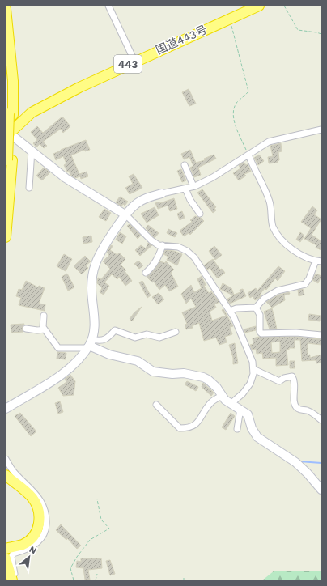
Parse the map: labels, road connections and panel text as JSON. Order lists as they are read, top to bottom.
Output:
{
  "streets": {
    "highway": ["国道443号", "443"]
  },
  "north": "top right"
}
